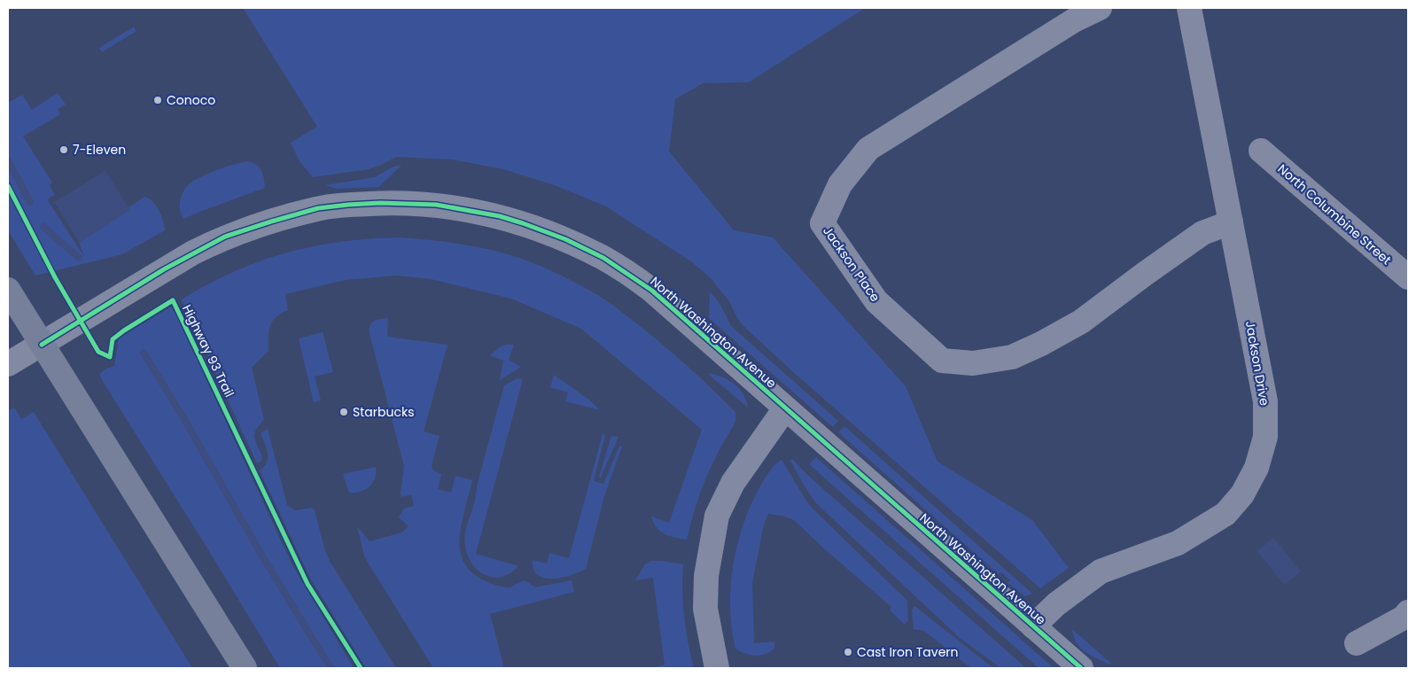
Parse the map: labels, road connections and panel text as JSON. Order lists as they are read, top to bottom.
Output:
{
  "streets": {
    "street": [
      "North Columbine Street",
      "Jackson Place",
      "North Washington Avenue",
      "Jackson Drive"
    ],
    "cycle path": ["Highway 93 Trail"]
  },
  "crossings": [
    ["Jackson Place", "Jackson Drive"],
    ["North Washington Avenue", "Jackson Drive"]
  ],
  "places": [
    "Conoco",
    "7-Eleven",
    "Starbucks",
    "Cast Iron Tavern"
  ]
}
